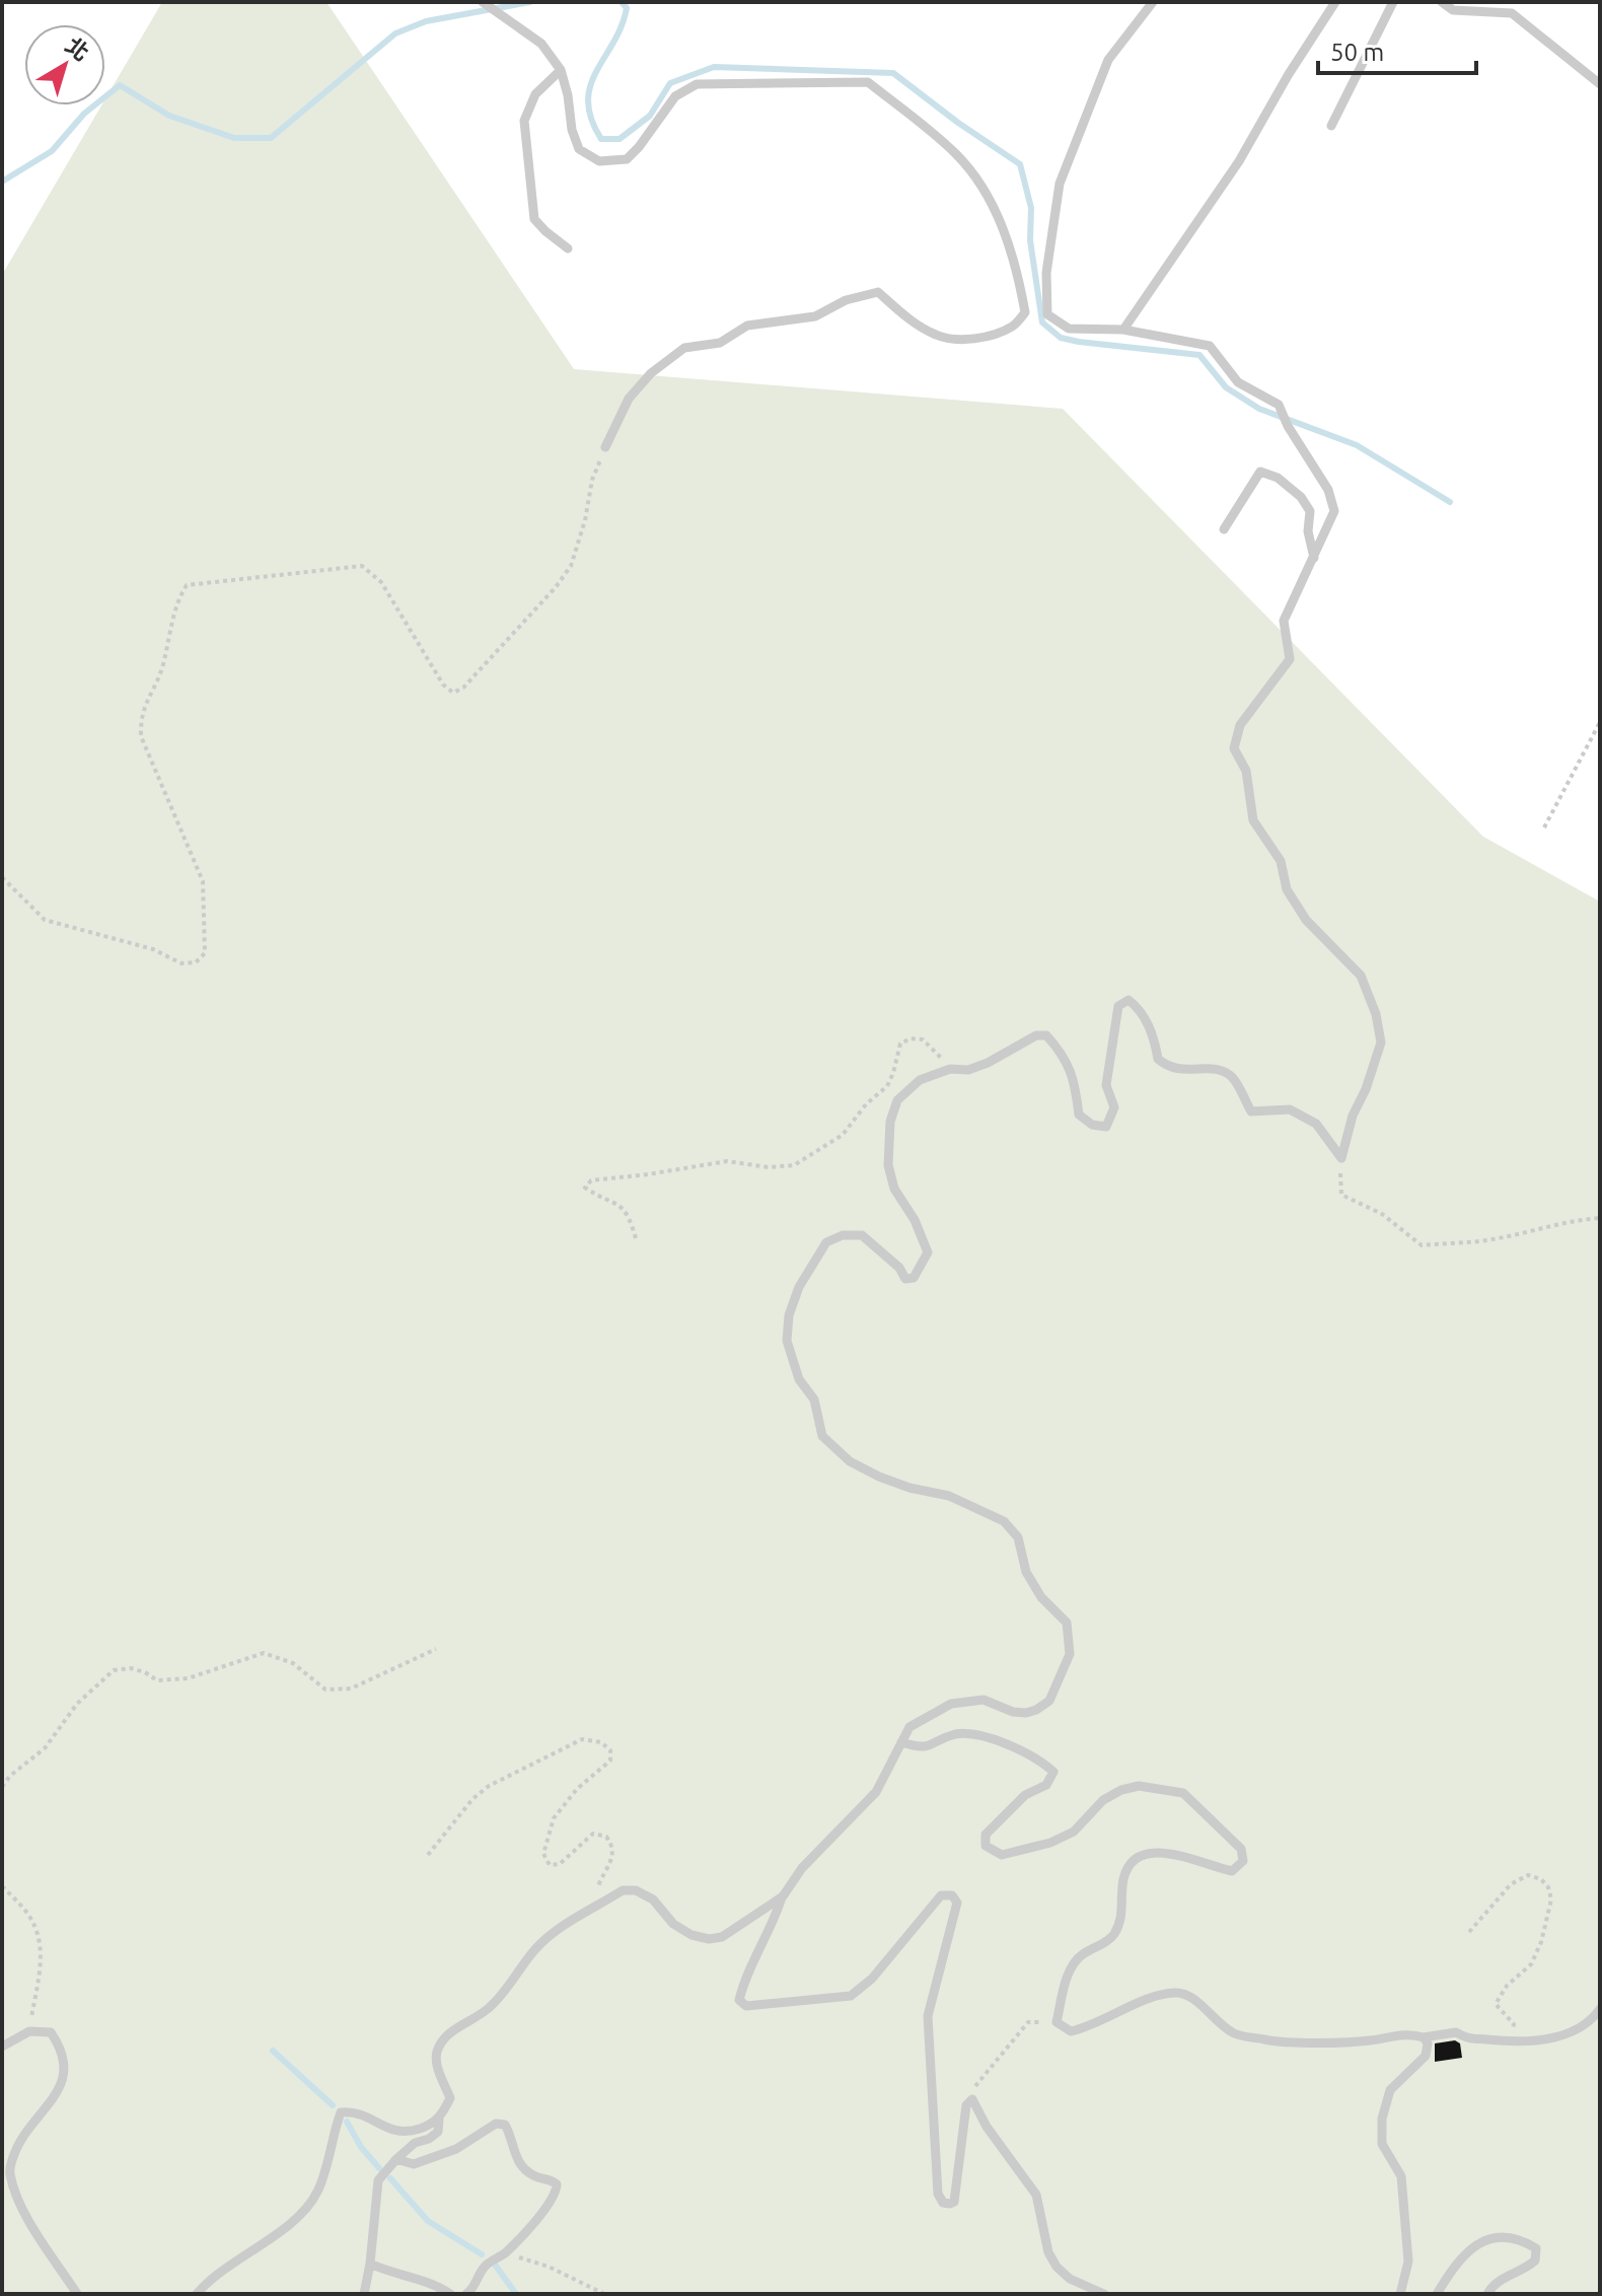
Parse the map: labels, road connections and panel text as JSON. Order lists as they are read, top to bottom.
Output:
{
  "scale_bar": "50 m",
  "north": "top right"
}
